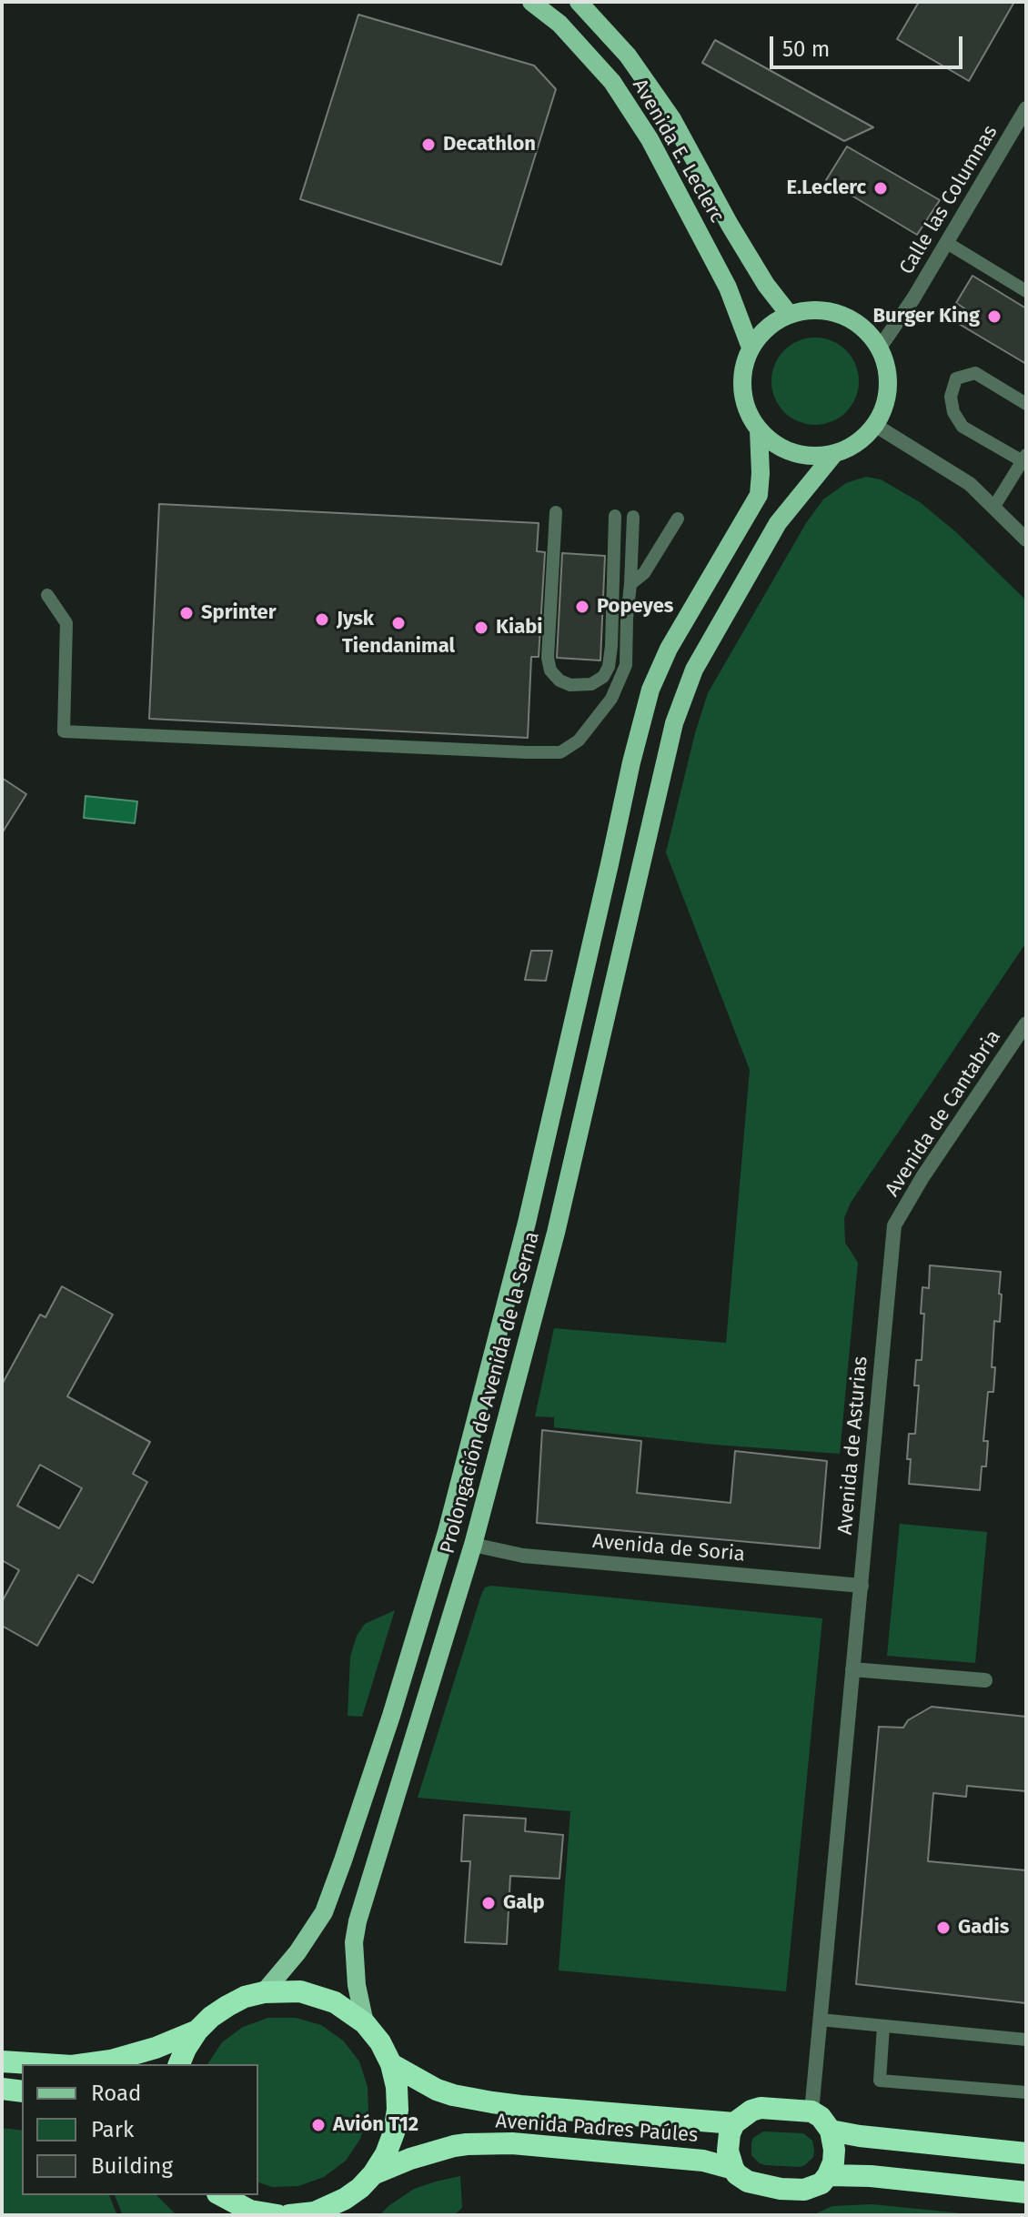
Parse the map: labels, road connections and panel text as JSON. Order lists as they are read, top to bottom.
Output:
{
  "streets": {
    "highway": ["Avenida Padres Paúles"],
    "main road": ["Avenida E. Leclerc", "Prolongación de Avenida de la Serna"],
    "street": [
      "Calle las Columnas",
      "Avenida de Cantabria",
      "Avenida de Asturias",
      "Avenida de Soria"
    ]
  },
  "crossings": [
    ["Avenida E. Leclerc", "Calle las Columnas"],
    ["Avenida E. Leclerc", "Prolongación de Avenida de la Serna"],
    ["Calle las Columnas", "Prolongación de Avenida de la Serna"],
    ["Avenida de Cantabria", "Avenida de Asturias"],
    ["Prolongación de Avenida de la Serna", "Avenida de Soria"],
    ["Avenida de Asturias", "Avenida de Soria"],
    ["Avenida de Asturias", "Avenida Padres Paúles"]
  ],
  "places": [
    "Decathlon",
    "E.Leclerc",
    "Burger King",
    "Popeyes",
    "Sprinter",
    "Jysk",
    "Tiendanimal",
    "Kiabi",
    "Galp",
    "Gadis",
    "Avión T12"
  ],
  "legend": ["Road", "Park", "Building"],
  "scale_bar": "50 m"
}
